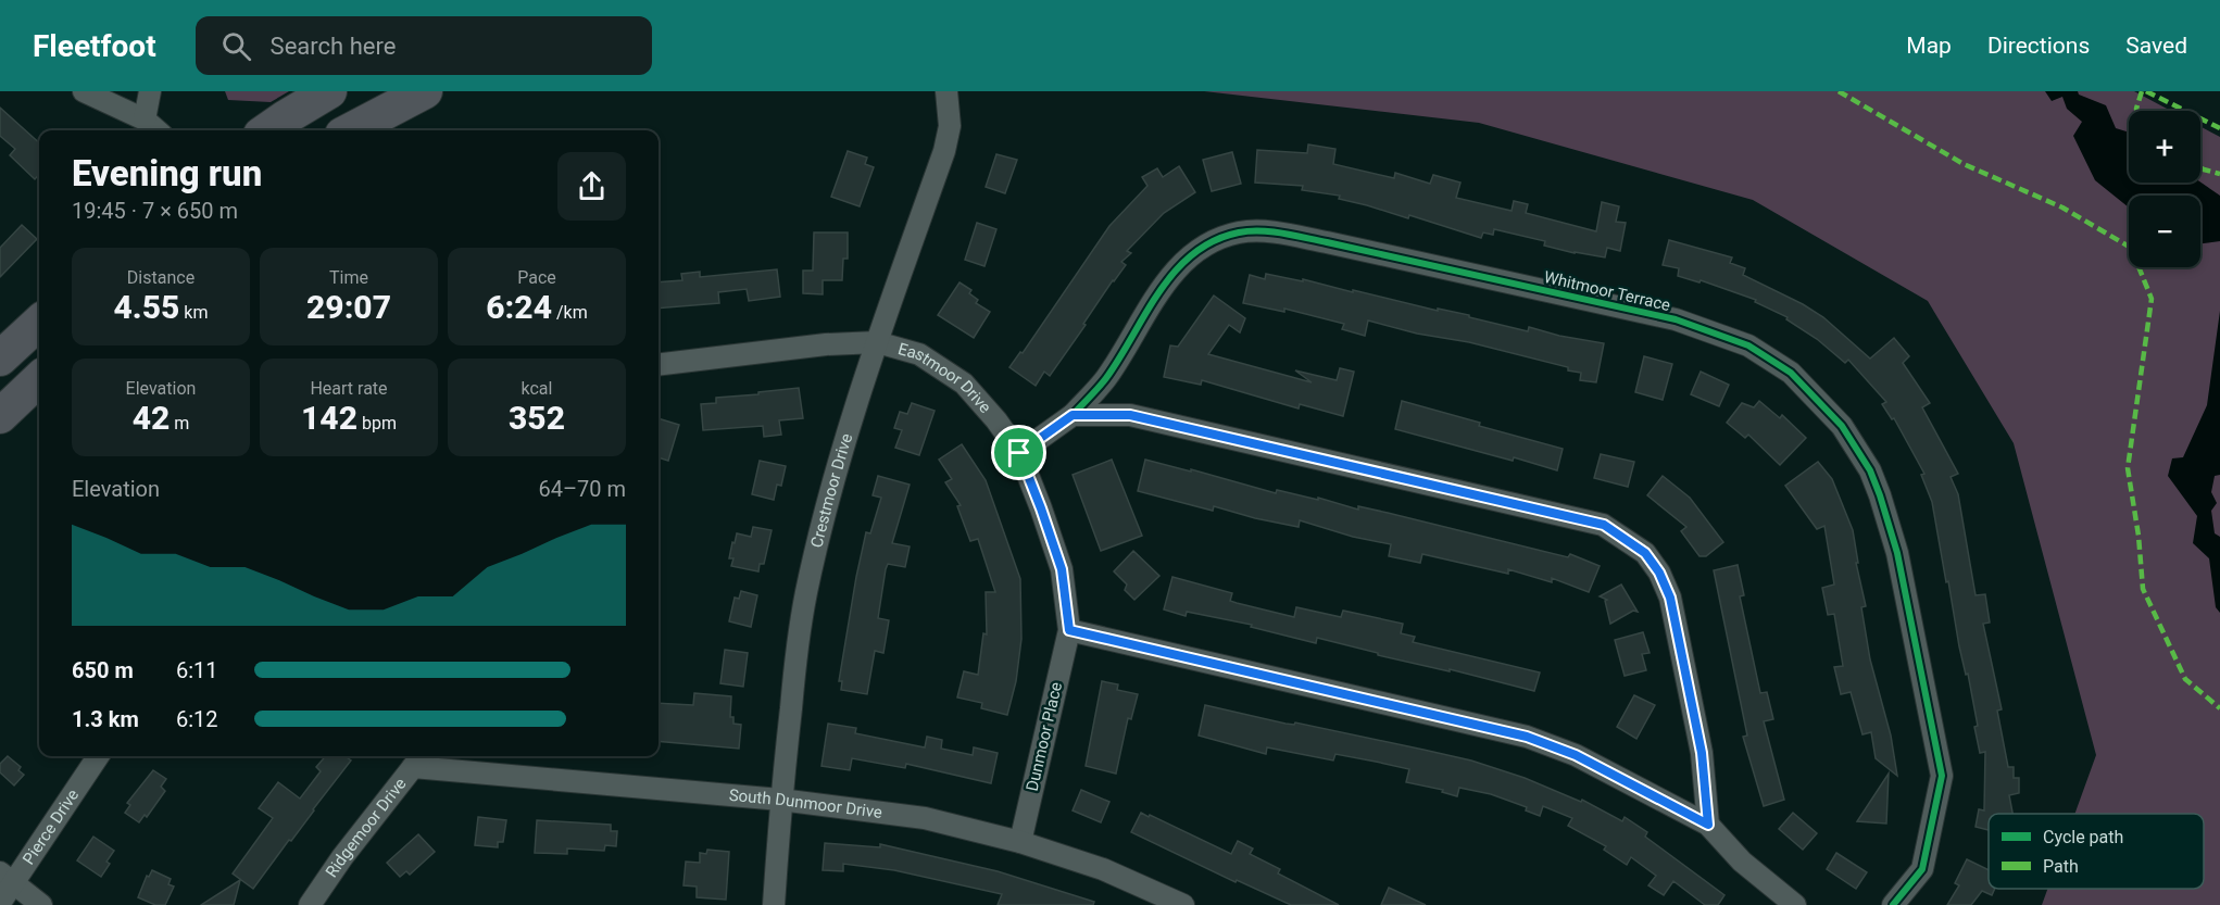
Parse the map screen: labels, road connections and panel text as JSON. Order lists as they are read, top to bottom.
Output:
{
  "streets": {
    "street": [
      "Whitmoor Terrace",
      "Eastmoor Drive",
      "Crestmoor Drive",
      "Dunmoor Place",
      "South Dunmoor Drive",
      "Pierce Drive",
      "Ridgemoor Drive"
    ]
  },
  "crossings": [
    ["Whitmoor Terrace", "Eastmoor Drive"],
    ["Eastmoor Drive", "Crestmoor Drive"],
    ["Eastmoor Drive", "Dunmoor Place"],
    ["Crestmoor Drive", "South Dunmoor Drive"],
    ["Dunmoor Place", "South Dunmoor Drive"],
    ["South Dunmoor Drive", "Ridgemoor Drive"]
  ],
  "legend": ["Cycle path", "Path"],
  "page": {
    "header": "Fleetfoot",
    "search": "Search here",
    "nav": ["Map", "Directions", "Saved"],
    "map_buttons": ["+", "−"],
    "heading": ["Evening run", "19:45 · 7 × 650 m"],
    "stats": [
      ["Distance", "4.55 km"],
      ["Time", "29:07"],
      ["Pace", "6:24 /km"],
      ["Elevation", "42 m"],
      ["Heart rate", "142 bpm"],
      ["kcal", "352"]
    ],
    "chart": ["Elevation", "64–70 m"],
    "list": [
      {
        "name": "650 m",
        "note": "6:11"
      },
      {
        "name": "1.3 km",
        "note": "6:12"
      }
    ]
  }
}
